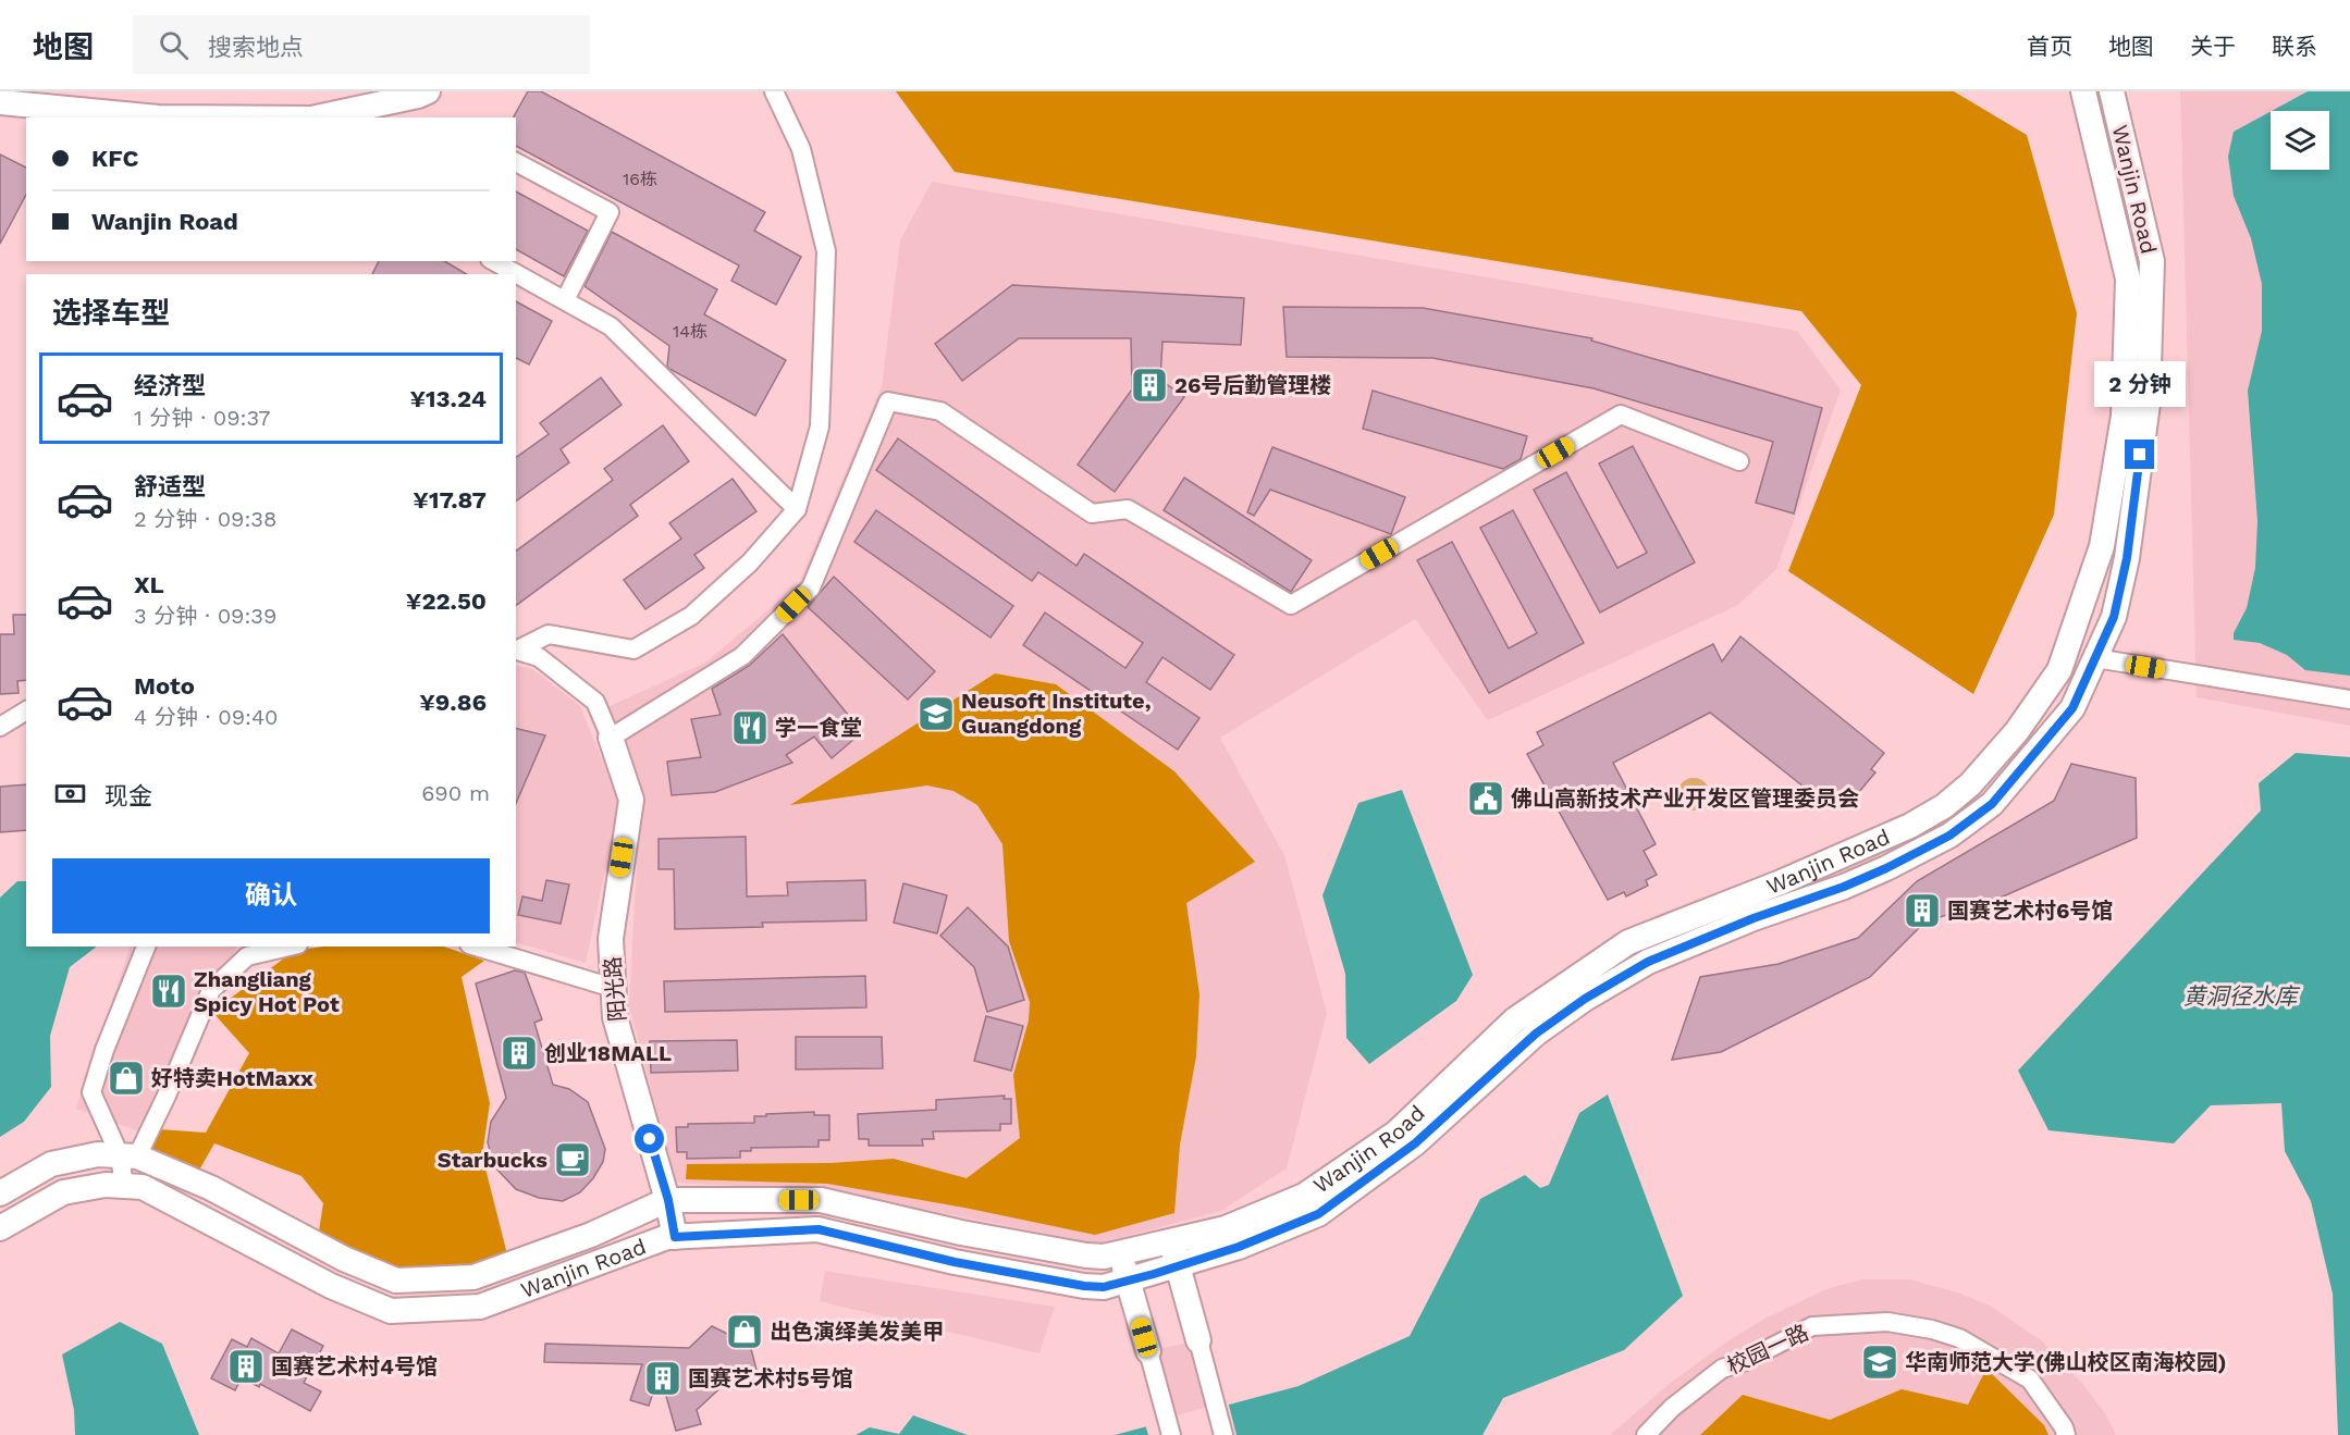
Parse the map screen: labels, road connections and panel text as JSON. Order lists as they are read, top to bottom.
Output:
{
  "streets": {
    "street": ["Wanjin Road", "阳光路", "校园一路"]
  },
  "crossings": [
    ["Wanjin Road", "阳光路"]
  ],
  "water": ["黄洞径水库"],
  "places": {
    "building": [
      "26号后勤管理楼",
      "国赛艺术村6号馆",
      "创业18MALL",
      "国赛艺术村4号馆",
      "国赛艺术村5号馆"
    ],
    "school or university": ["Neusoft Institute, Guangdong", "华南师范大学(佛山校区南海校园)"],
    "restaurant": ["学一食堂", "Zhangliang Spicy Hot Pot"],
    "public building": ["佛山高新技术产业开发区管理委员会"],
    "shop": ["好特卖HotMaxx", "出色演绎美发美甲"],
    "cafe": ["Starbucks"]
  },
  "house_numbers": ["16栋", "14栋"],
  "page": {
    "header": "地图",
    "search": "搜索地点",
    "nav": [
      "首页",
      "地图",
      "关于",
      "联系"
    ],
    "banner": ["KFC", "Wanjin Road"],
    "heading": "选择车型",
    "list": [
      {
        "name": "经济型",
        "note": "1 分钟 · 09:37",
        "value": "¥13.24"
      },
      {
        "name": "舒适型",
        "note": "2 分钟 · 09:38",
        "value": "¥17.87"
      },
      {
        "name": "XL",
        "note": "3 分钟 · 09:39",
        "value": "¥22.50"
      },
      {
        "name": "Moto",
        "note": "4 分钟 · 09:40",
        "value": "¥9.86"
      }
    ],
    "bubble": "2 分钟",
    "pay": ["现金", "690 m"],
    "buttons": "确认"
  }
}
